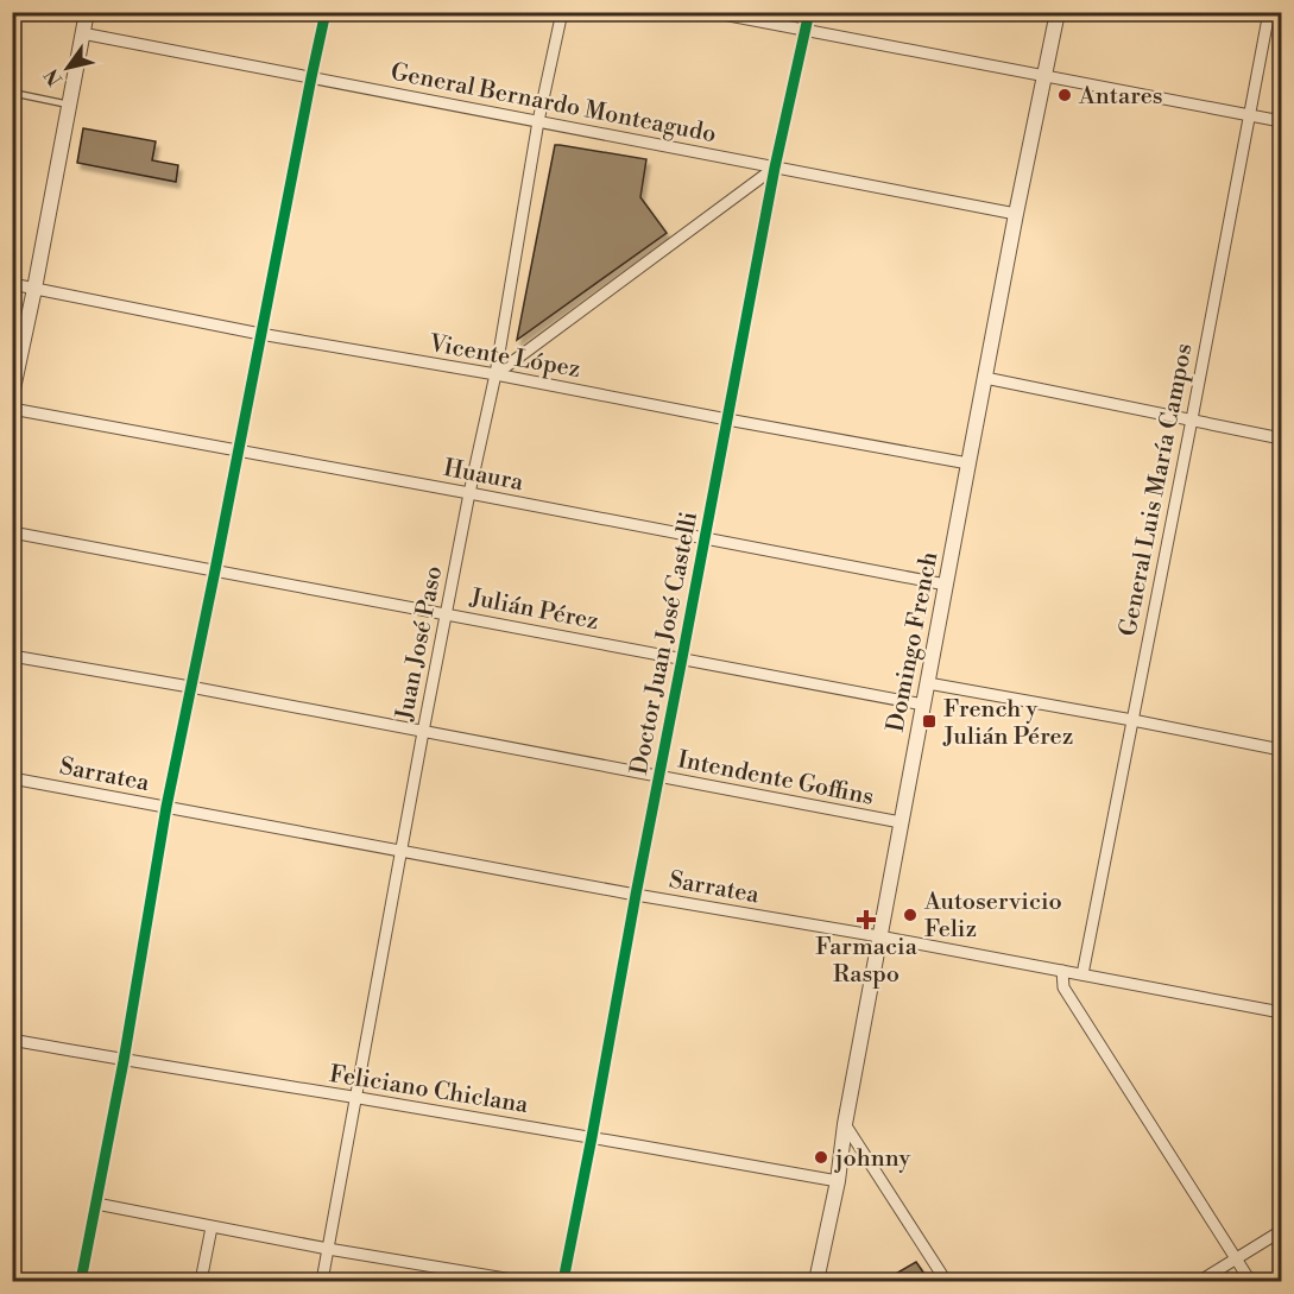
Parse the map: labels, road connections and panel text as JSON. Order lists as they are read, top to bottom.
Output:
{
  "streets": {
    "street": [
      "General Bernardo Monteagudo",
      "Vicente López",
      "Huaura",
      "General Luis María Campos",
      "Julián Pérez",
      "Domingo French",
      "Juan José Paso",
      "Doctor Juan José Castelli",
      "Sarratea",
      "Intendente Goffins",
      "Feliciano Chiclana"
    ]
  },
  "crossings": [
    ["General Bernardo Monteagudo", "Domingo French"],
    ["General Bernardo Monteagudo", "Juan José Paso"],
    ["General Bernardo Monteagudo", "Doctor Juan José Castelli"],
    ["Vicente López", "Domingo French"],
    ["Vicente López", "Juan José Paso"],
    ["Vicente López", "Doctor Juan José Castelli"],
    ["Huaura", "Domingo French"],
    ["Huaura", "Juan José Paso"],
    ["Huaura", "Doctor Juan José Castelli"],
    ["General Luis María Campos", "Sarratea"],
    ["Julián Pérez", "Domingo French"],
    ["Julián Pérez", "Juan José Paso"],
    ["Julián Pérez", "Doctor Juan José Castelli"],
    ["Domingo French", "Sarratea"],
    ["Domingo French", "Intendente Goffins"],
    ["Domingo French", "Feliciano Chiclana"],
    ["Juan José Paso", "Sarratea"],
    ["Juan José Paso", "Intendente Goffins"],
    ["Juan José Paso", "Feliciano Chiclana"],
    ["Doctor Juan José Castelli", "Sarratea"],
    ["Doctor Juan José Castelli", "Intendente Goffins"],
    ["Doctor Juan José Castelli", "Feliciano Chiclana"]
  ],
  "places": {
    "other": ["Antares", "Autoservicio Feliz", "johnny"],
    "transit": ["French y Julián Pérez"],
    "health": ["Farmacia Raspo"]
  },
  "north": "bottom left"
}
